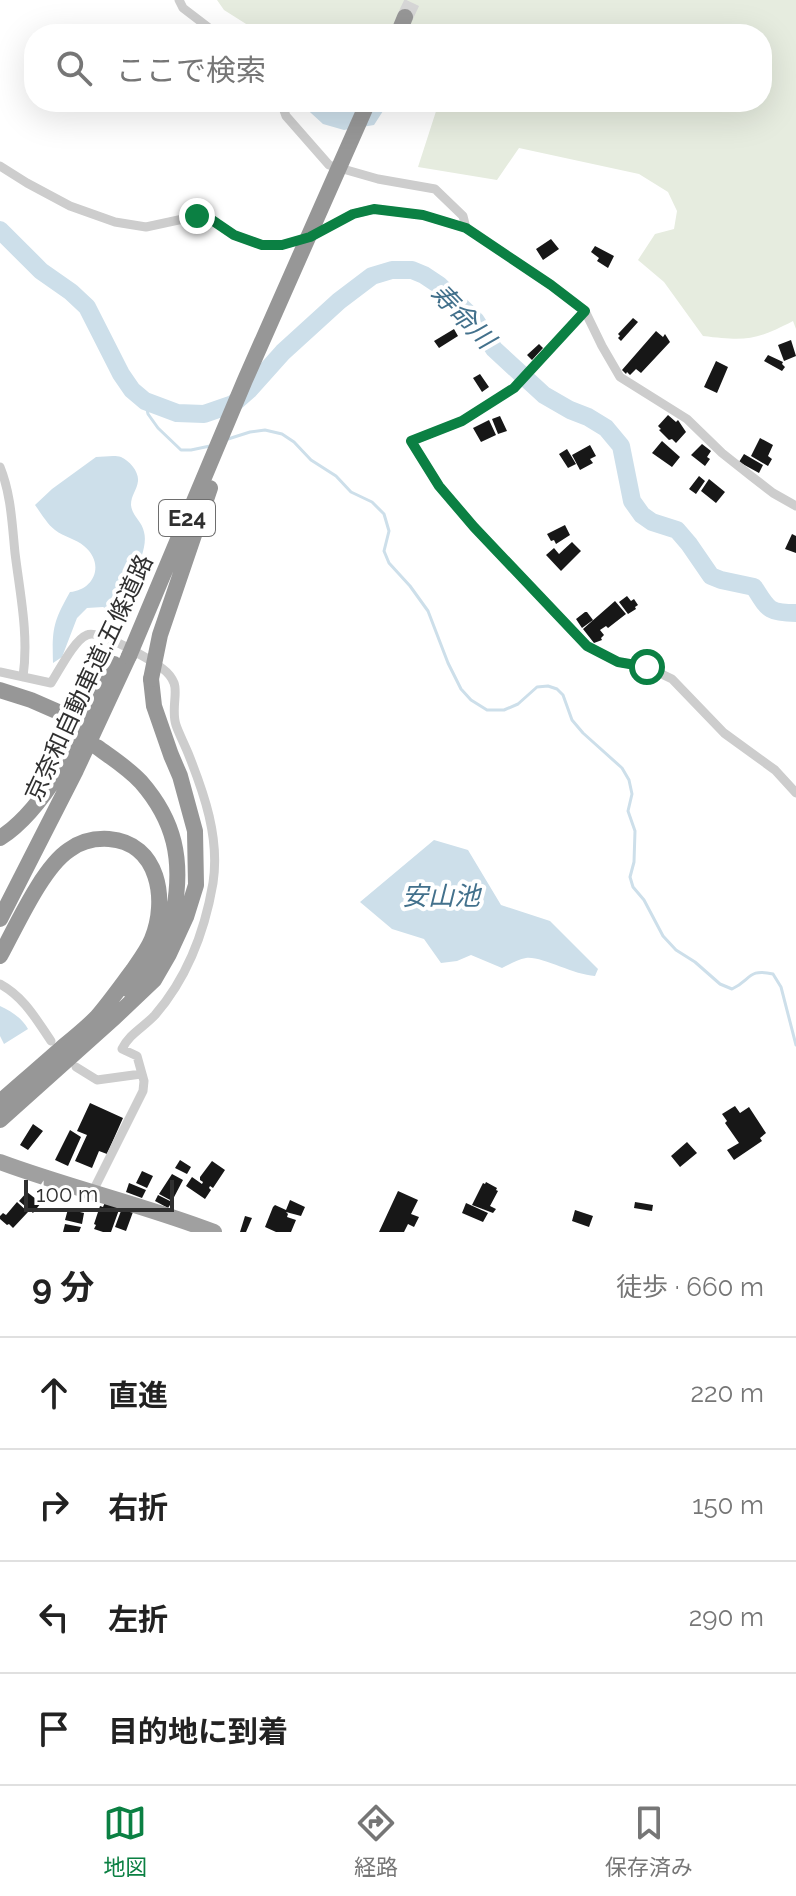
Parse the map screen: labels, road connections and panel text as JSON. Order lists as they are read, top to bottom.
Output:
{
  "streets": {
    "highway": ["E24", "京奈和自動車道;五條道路"]
  },
  "water": ["寿命川", "安山池"],
  "scale_bar": "100 m",
  "page": {
    "search": "ここで検索",
    "scale": "100 m",
    "heading": ["9 分", "徒歩 · 660 m"],
    "list": [
      ["直進", "220 m"],
      ["右折", "150 m"],
      ["左折", "290 m"],
      "目的地に到着"
    ],
    "nav": ["地図", "経路", "保存済み"]
  }
}
